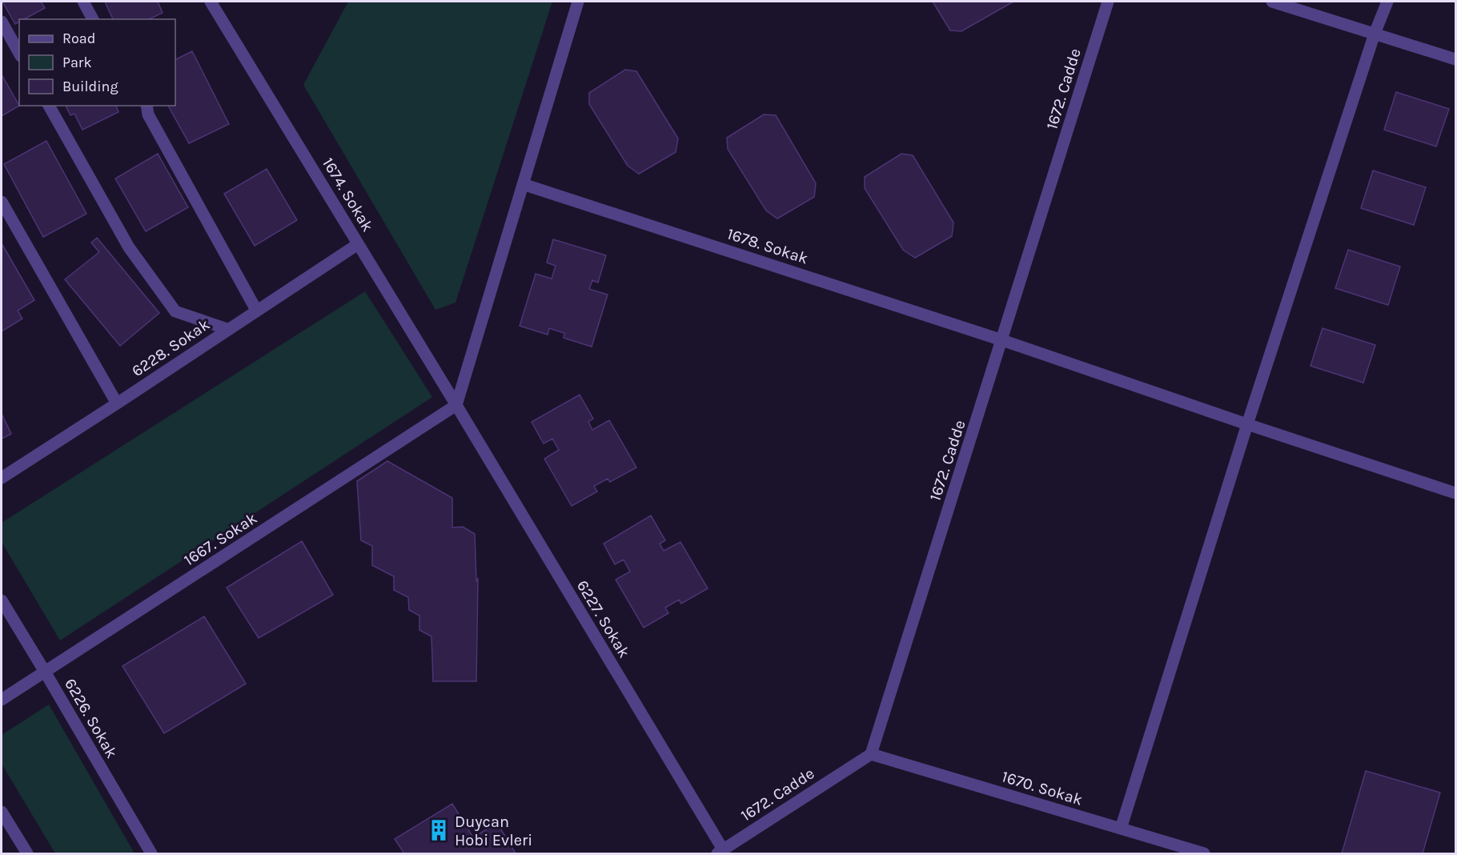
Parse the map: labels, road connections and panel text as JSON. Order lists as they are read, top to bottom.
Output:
{
  "streets": {
    "street": [
      "1672. Cadde",
      "1674. Sokak",
      "1678. Sokak",
      "6228. Sokak",
      "1667. Sokak",
      "6227. Sokak",
      "6226. Sokak",
      "1670. Sokak"
    ]
  },
  "crossings": [
    ["1672. Cadde", "1678. Sokak"],
    ["1672. Cadde", "6227. Sokak"],
    ["1672. Cadde", "1670. Sokak"],
    ["1674. Sokak", "6228. Sokak"],
    ["1674. Sokak", "1667. Sokak"],
    ["1674. Sokak", "6227. Sokak"],
    ["1667. Sokak", "6227. Sokak"],
    ["1667. Sokak", "6226. Sokak"]
  ],
  "places": {
    "building": ["Duycan Hobi Evleri"]
  },
  "legend": ["Road", "Park", "Building"]
}
